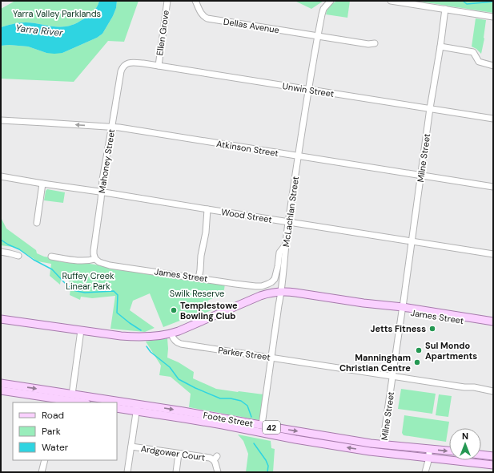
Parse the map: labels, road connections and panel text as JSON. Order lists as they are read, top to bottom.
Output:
{
  "streets": {
    "main road": ["James Street", "Foote Street", "42"],
    "street": [
      "Dellas Avenue",
      "Ellen Grove",
      "Unwin Street",
      "Atkinson Street",
      "Milne Street",
      "Mahoney Street",
      "McLachlan Street",
      "Wood Street",
      "Parker Street",
      "Ardgower Court"
    ]
  },
  "crossings": [
    ["Dellas Avenue", "McLachlan Street"],
    ["Ellen Grove", "Unwin Street"],
    ["Unwin Street", "Milne Street"],
    ["Unwin Street", "Mahoney Street"],
    ["Unwin Street", "McLachlan Street"],
    ["Atkinson Street", "Milne Street"],
    ["Atkinson Street", "Mahoney Street"],
    ["Atkinson Street", "McLachlan Street"],
    ["Milne Street", "Wood Street"],
    ["Milne Street", "James Street"],
    ["Milne Street", "Parker Street"],
    ["Milne Street", "Foote Street"],
    ["Mahoney Street", "Wood Street"],
    ["Mahoney Street", "James Street"],
    ["McLachlan Street", "Wood Street"],
    ["McLachlan Street", "James Street"],
    ["McLachlan Street", "Parker Street"],
    ["McLachlan Street", "Foote Street"],
    ["James Street", "Parker Street"]
  ],
  "water": ["Yarra River"],
  "parks": ["Yarra Valley Parklands", "Ruffey Creek Linear Park", "Swilk Reserve"],
  "places": [
    "Templestowe Bowling Club",
    "Jetts Fitness",
    "Sul Mondo Apartments",
    "Manningham Christian Centre"
  ],
  "legend": ["Road", "Park", "Water"],
  "north": "top"
}
